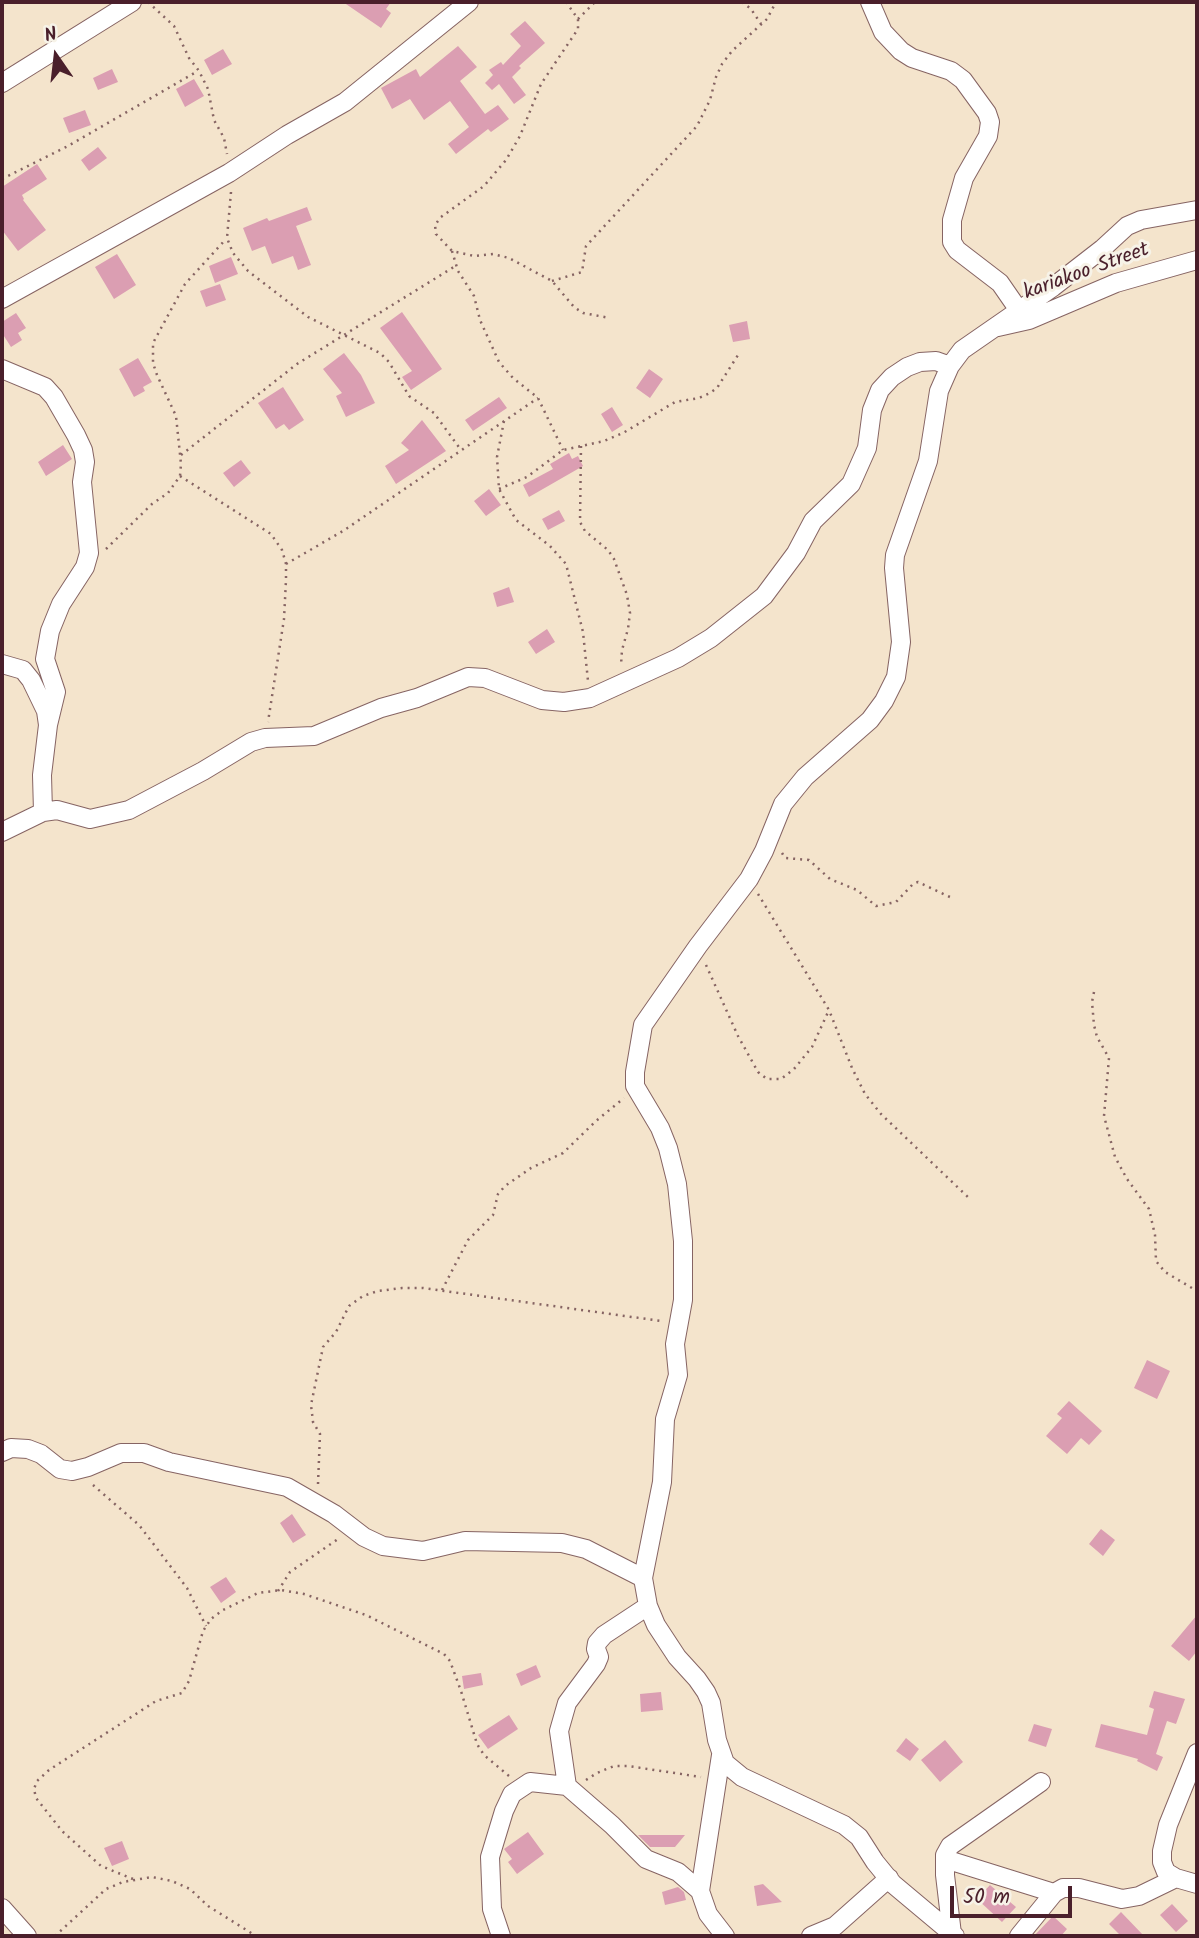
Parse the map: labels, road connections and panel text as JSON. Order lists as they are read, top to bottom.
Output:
{
  "streets": {
    "street": ["kariakoo Street"]
  },
  "scale_bar": "50 m",
  "north": "top"
}
